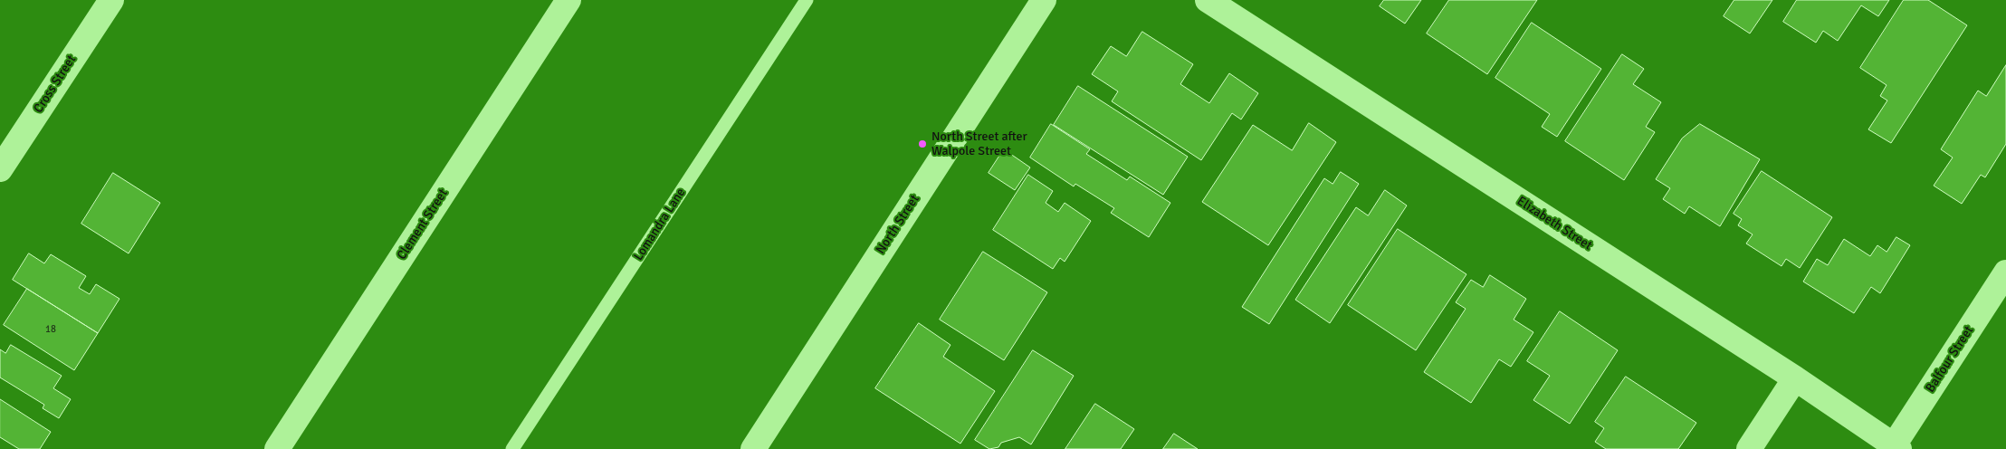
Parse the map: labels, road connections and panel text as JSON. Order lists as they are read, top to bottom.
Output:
{
  "streets": {
    "street": [
      "Cross Street",
      "Elizabeth Street",
      "Clement Street",
      "North Street",
      "Balfour Street"
    ],
    "lane": ["Lomandra Lane"]
  },
  "crossings": [
    ["Elizabeth Street", "Balfour Street"]
  ],
  "places": ["North Street after Walpole Street"],
  "house_numbers": ["18"]
}
